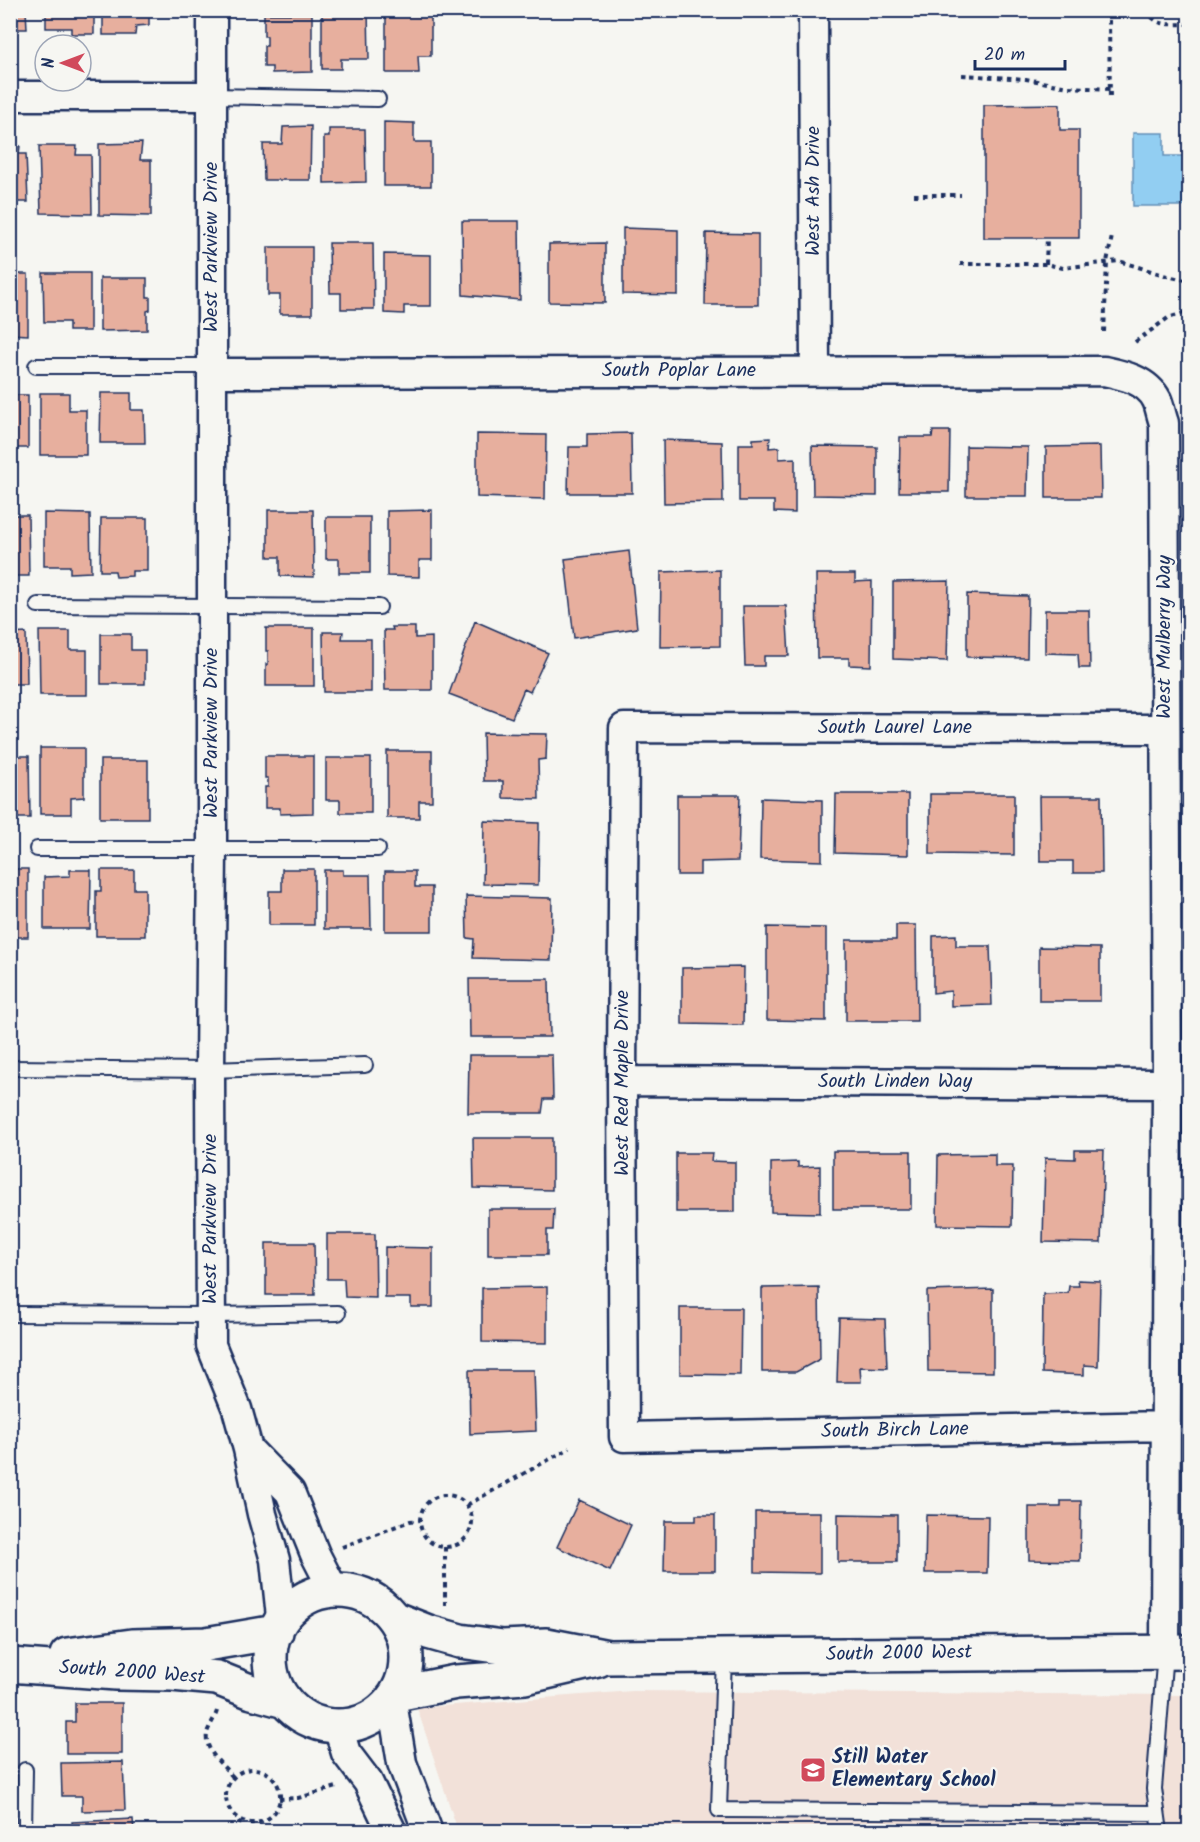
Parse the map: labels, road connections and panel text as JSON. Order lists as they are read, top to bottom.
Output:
{
  "streets": {
    "street": [
      "West Ash Drive",
      "West Parkview Drive",
      "South Poplar Lane",
      "West Mulberry Way",
      "South Laurel Lane",
      "South Linden Way",
      "West Red Maple Drive",
      "South Birch Lane",
      "South 2000 West"
    ]
  },
  "crossings": [
    ["West Ash Drive", "South Poplar Lane"],
    ["West Parkview Drive", "South Poplar Lane"],
    ["West Parkview Drive", "South 2000 West"],
    ["South Poplar Lane", "West Mulberry Way"],
    ["West Mulberry Way", "South Laurel Lane"],
    ["West Mulberry Way", "South Linden Way"],
    ["West Mulberry Way", "South Birch Lane"],
    ["West Mulberry Way", "South 2000 West"],
    ["South Laurel Lane", "West Red Maple Drive"],
    ["South Linden Way", "West Red Maple Drive"],
    ["West Red Maple Drive", "South Birch Lane"]
  ],
  "places": {
    "school or university": ["Still Water Elementary School"]
  },
  "scale_bar": "20 m",
  "north": "left"
}
